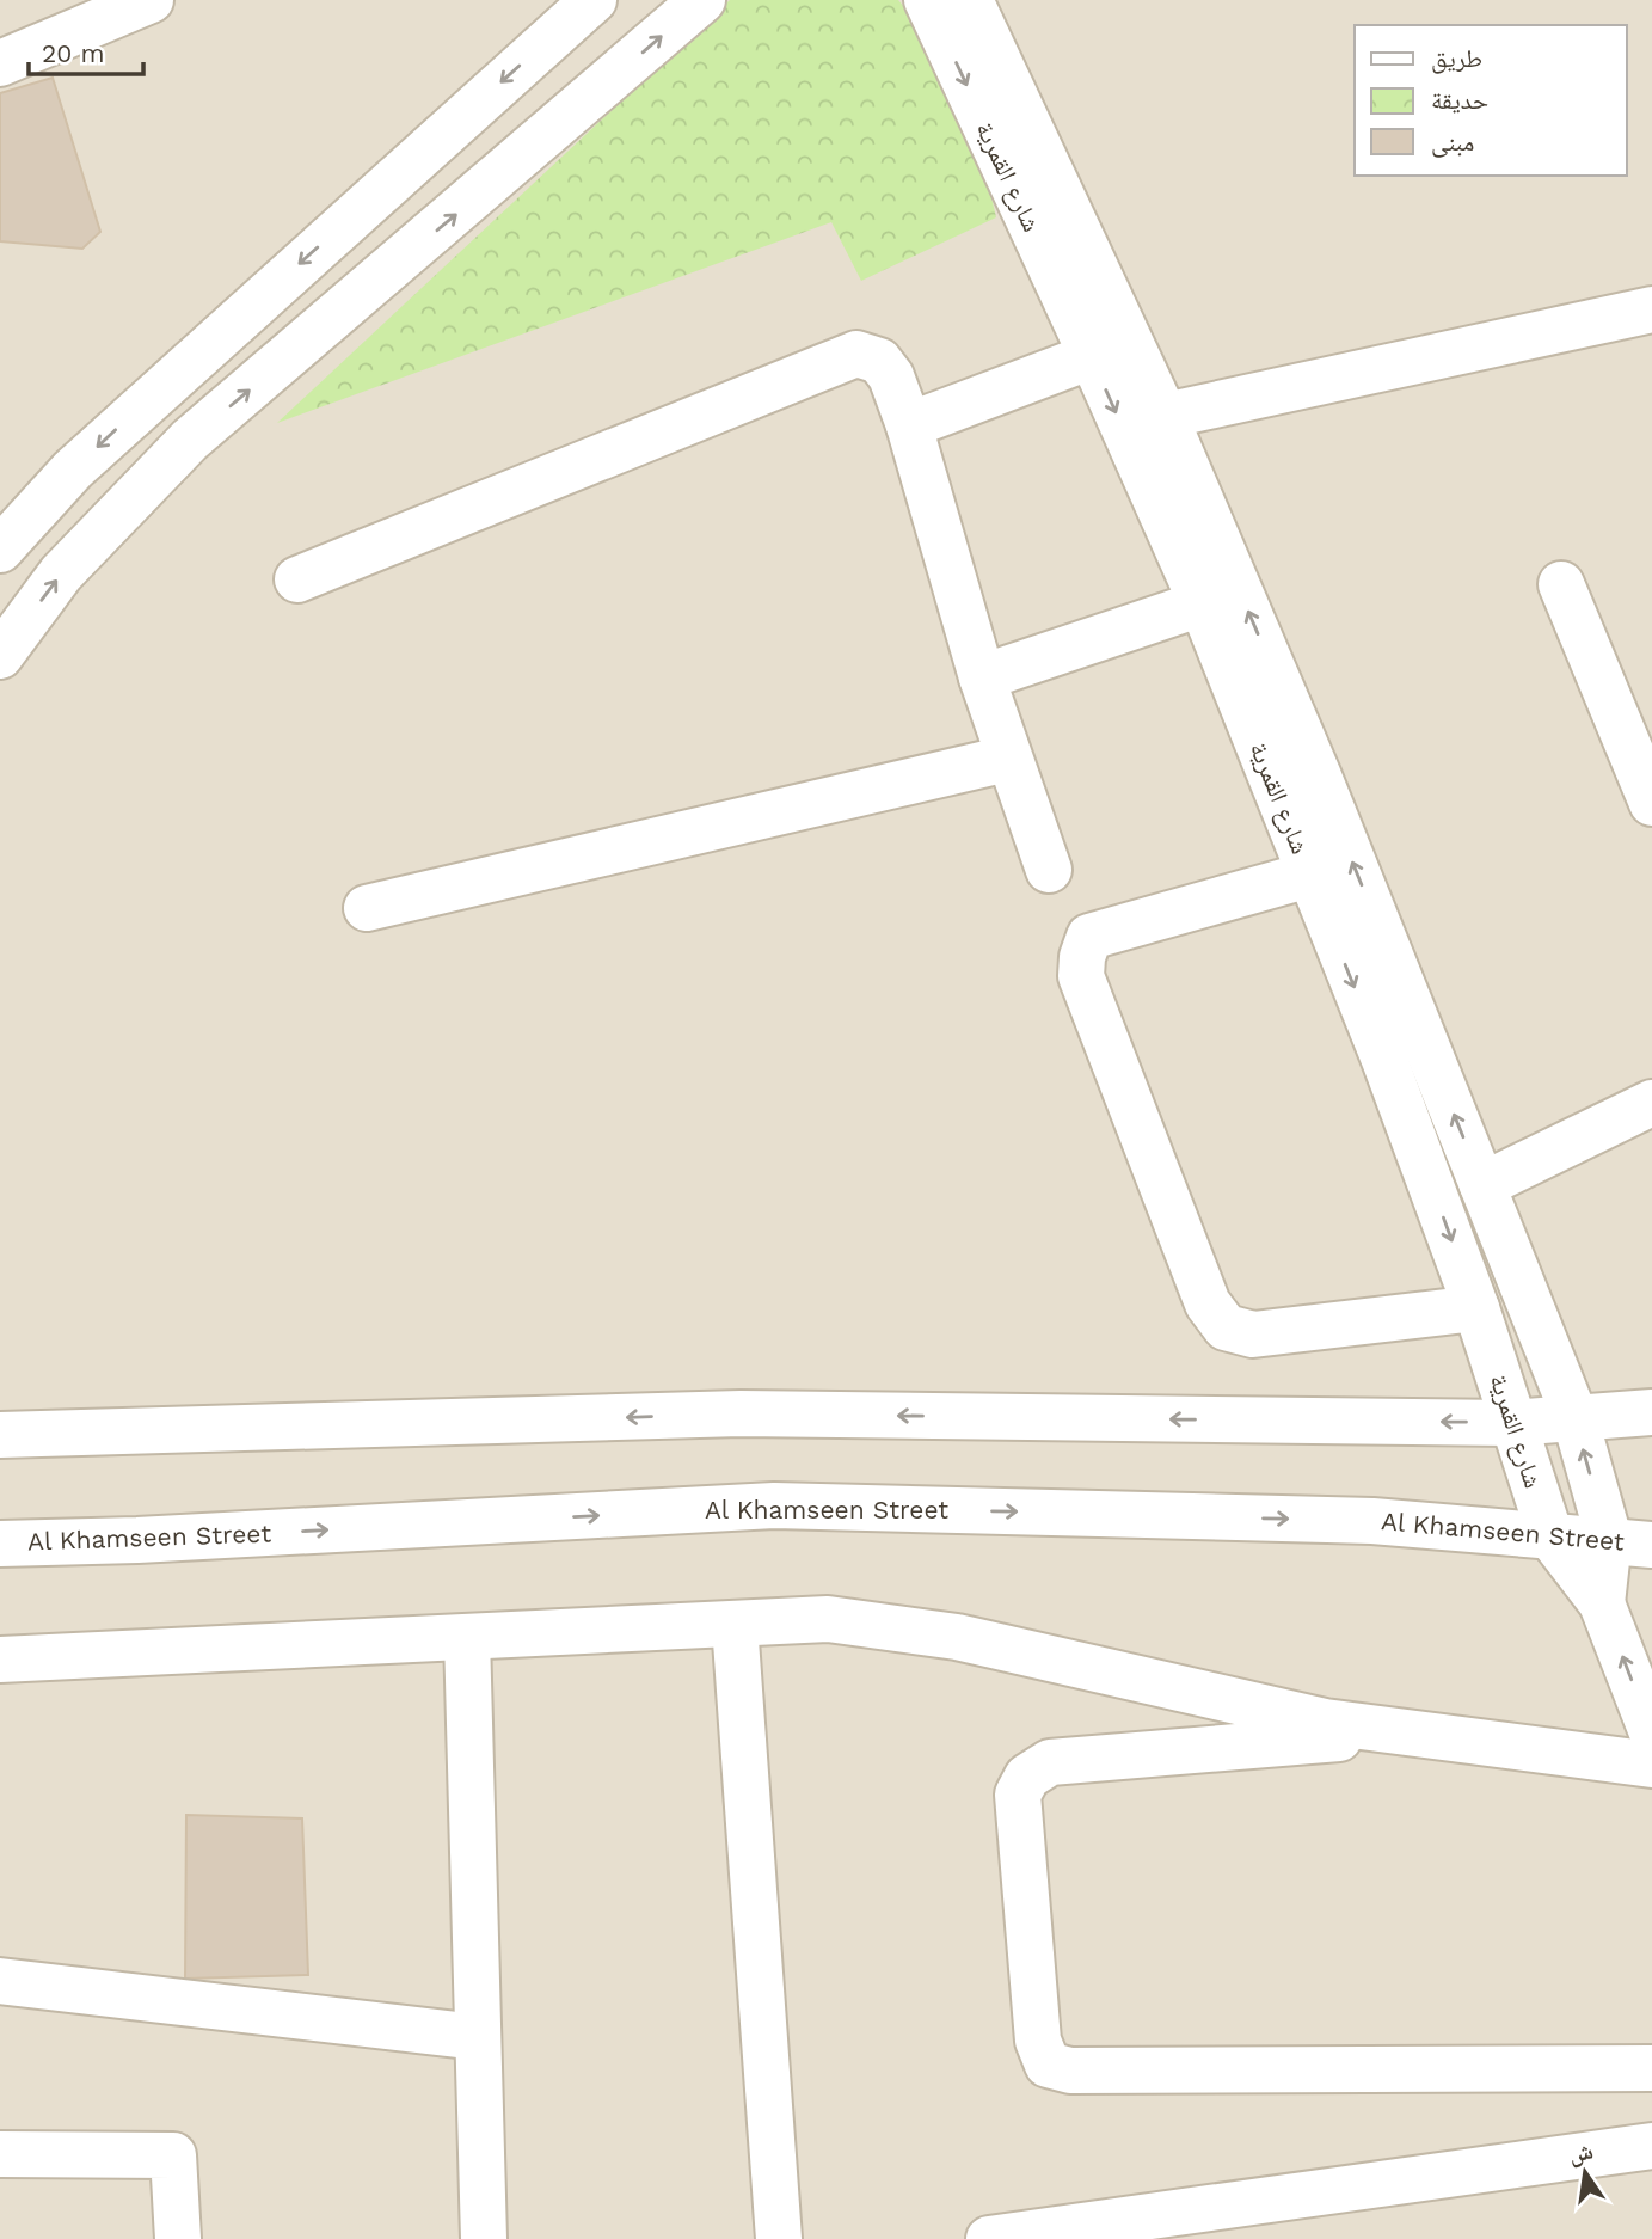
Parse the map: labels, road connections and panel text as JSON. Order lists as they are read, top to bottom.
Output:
{
  "streets": {
    "street": ["شارع القمرية", "Al Khamseen Street"]
  },
  "crossings": [
    ["شارع القمرية", "Al Khamseen Street"]
  ],
  "legend": ["طريق", "حديقة", "مبنى"],
  "scale_bar": "20 m",
  "north": "top"
}
